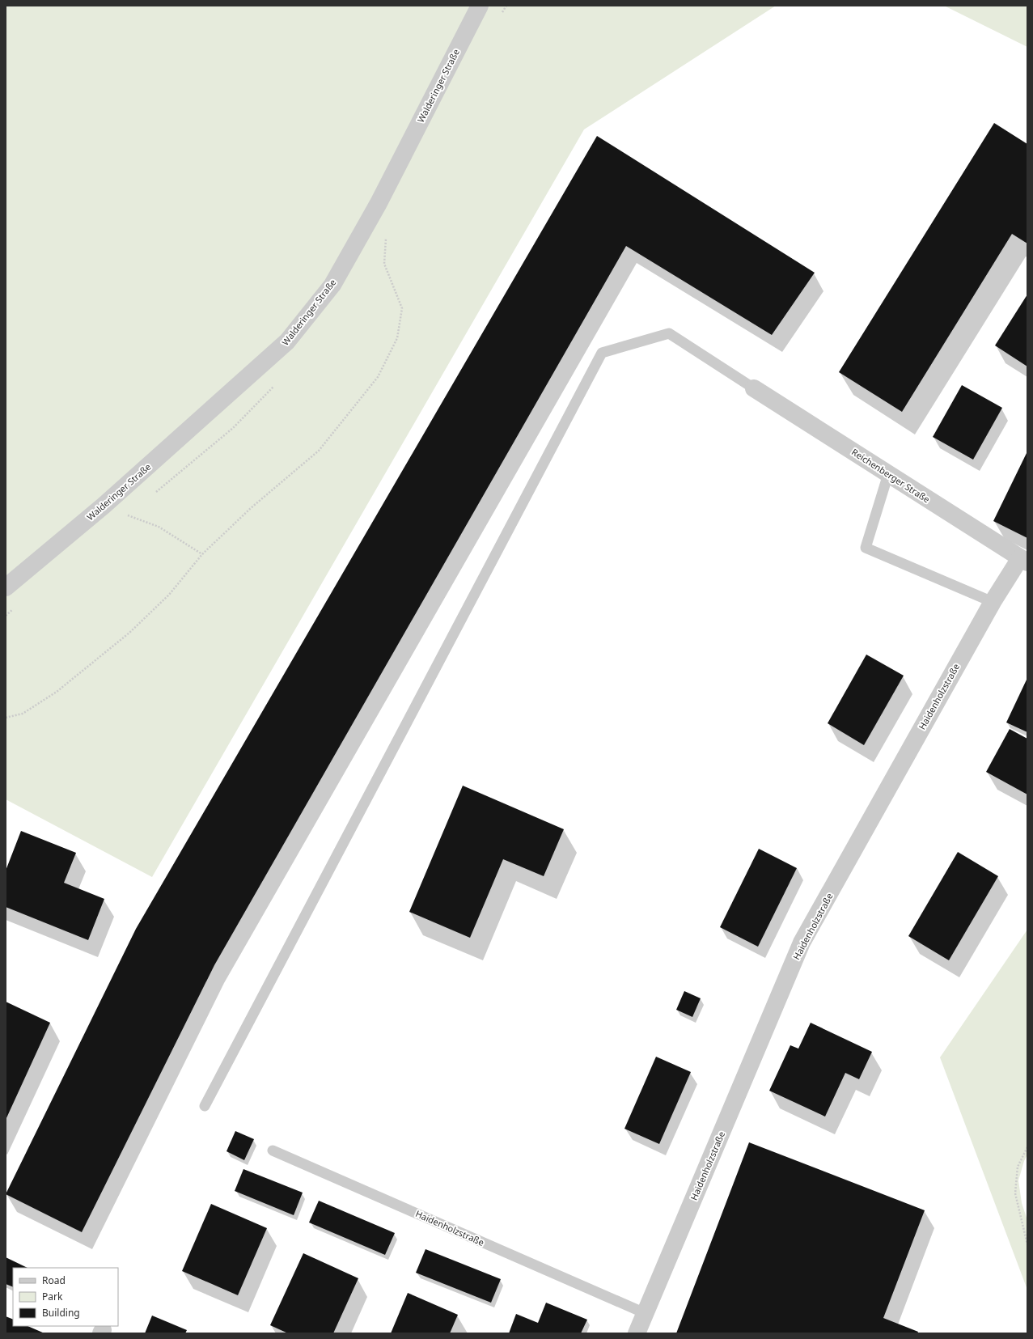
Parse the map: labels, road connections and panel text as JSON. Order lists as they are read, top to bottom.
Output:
{
  "streets": {
    "street": ["Walderinger Straße", "Reichenberger Straße", "Haidenholzstraße"]
  },
  "crossings": [
    ["Reichenberger Straße", "Haidenholzstraße"]
  ],
  "legend": ["Road", "Park", "Building"]
}
